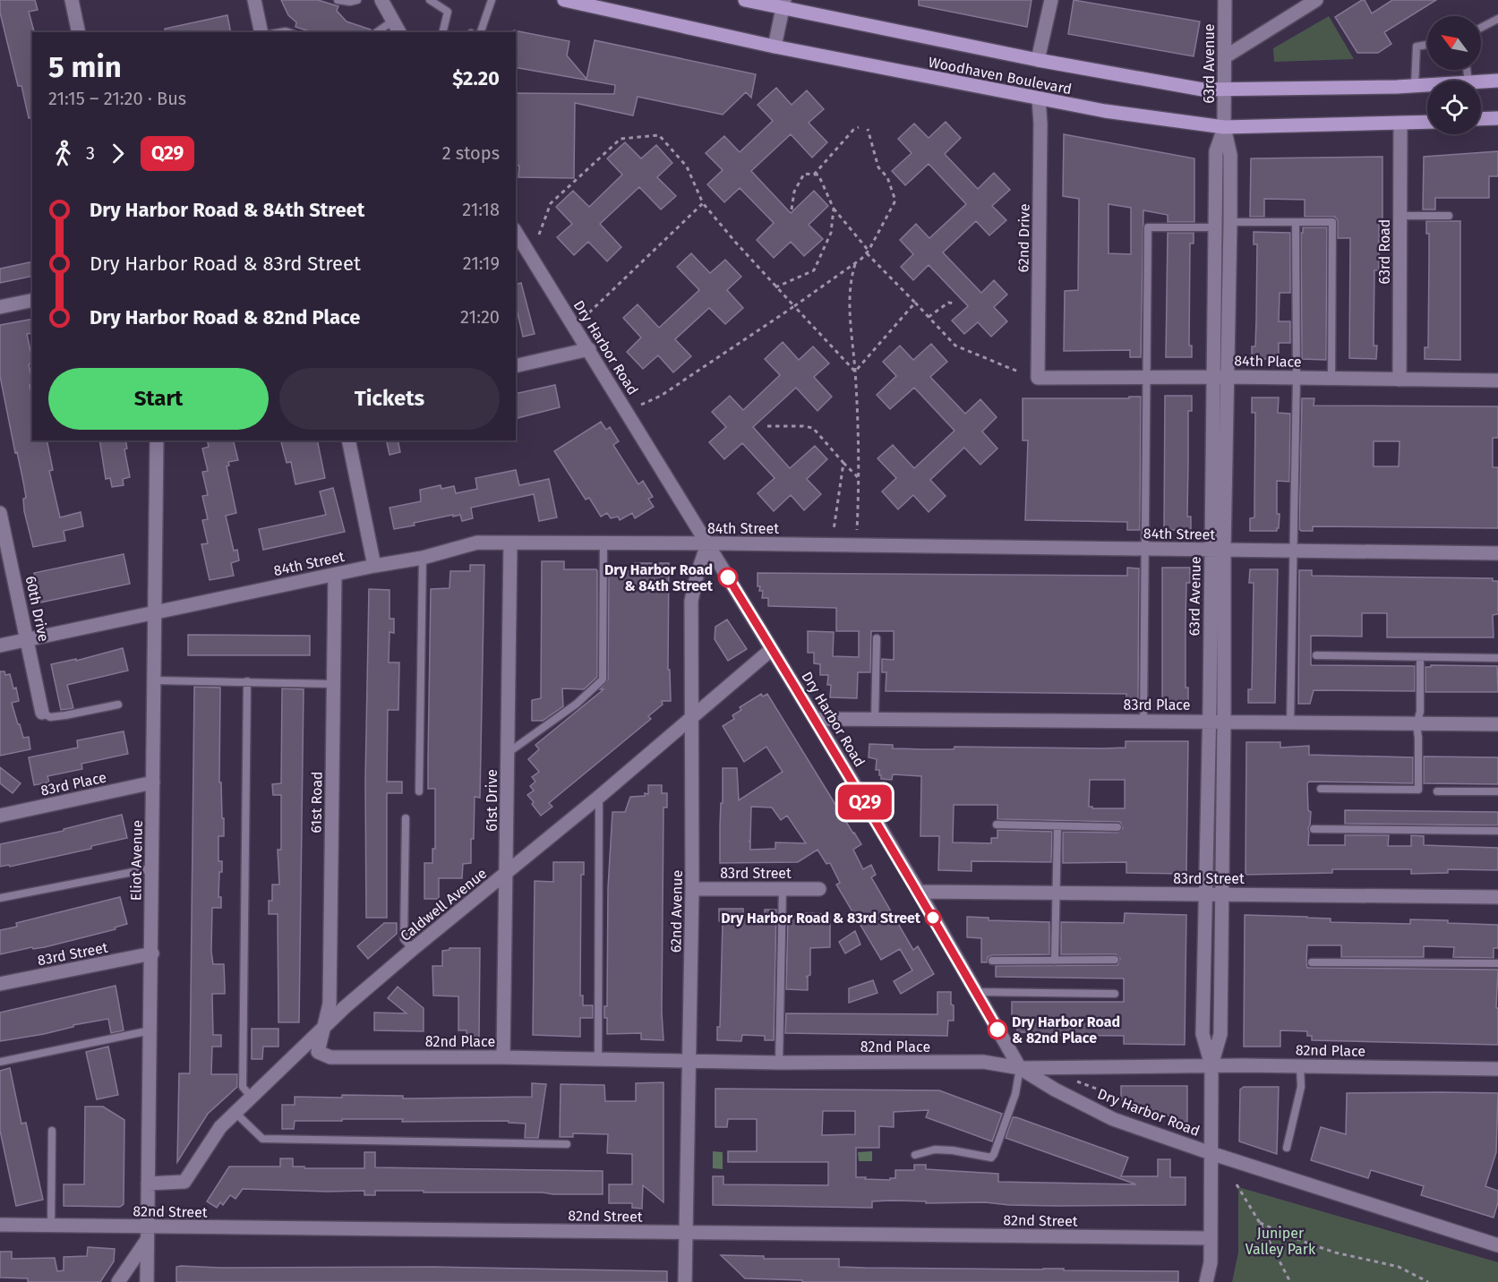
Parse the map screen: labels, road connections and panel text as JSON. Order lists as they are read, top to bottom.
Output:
{
  "streets": {
    "main road": ["Woodhaven Boulevard"],
    "street": [
      "63rd Avenue",
      "62nd Drive",
      "63rd Road",
      "Dry Harbor Road",
      "84th Place",
      "84th Street",
      "60th Drive",
      "83rd Place",
      "61st Drive",
      "61st Road",
      "Eliot Avenue",
      "83rd Street",
      "Caldwell Avenue",
      "62nd Avenue",
      "82nd Place",
      "82nd Street"
    ]
  },
  "crossings": [
    ["63rd Avenue", "Woodhaven Boulevard"],
    ["63rd Avenue", "Dry Harbor Road"],
    ["63rd Avenue", "84th Place"],
    ["63rd Avenue", "84th Street"],
    ["63rd Avenue", "83rd Place"],
    ["63rd Avenue", "83rd Street"],
    ["63rd Avenue", "82nd Place"],
    ["63rd Avenue", "82nd Street"],
    ["Woodhaven Boulevard", "62nd Drive"],
    ["Woodhaven Boulevard", "63rd Road"],
    ["62nd Drive", "84th Place"],
    ["63rd Road", "84th Place"],
    ["Dry Harbor Road", "84th Street"],
    ["Dry Harbor Road", "83rd Place"],
    ["Dry Harbor Road", "83rd Street"],
    ["Dry Harbor Road", "Caldwell Avenue"],
    ["Dry Harbor Road", "62nd Avenue"],
    ["Dry Harbor Road", "82nd Place"],
    ["84th Street", "60th Drive"],
    ["84th Street", "61st Drive"],
    ["84th Street", "61st Road"],
    ["84th Street", "Eliot Avenue"],
    ["84th Street", "62nd Avenue"],
    ["83rd Place", "Eliot Avenue"],
    ["61st Drive", "Caldwell Avenue"],
    ["61st Drive", "82nd Place"],
    ["61st Road", "Caldwell Avenue"],
    ["61st Road", "82nd Place"],
    ["Eliot Avenue", "83rd Street"],
    ["Eliot Avenue", "Caldwell Avenue"],
    ["Eliot Avenue", "82nd Street"],
    ["83rd Street", "62nd Avenue"],
    ["Caldwell Avenue", "62nd Avenue"],
    ["Caldwell Avenue", "82nd Place"],
    ["62nd Avenue", "82nd Place"],
    ["62nd Avenue", "82nd Street"]
  ],
  "parks": ["Juniper Valley Park"],
  "places": ["Dry Harbor Road & 84th Street", "Dry Harbor Road & 83rd Street", "Dry Harbor Road & 82nd Place"],
  "lines": ["bus line Q29"],
  "north": "top left",
  "page": {
    "on_map": "Q29",
    "heading": ["5 min", "21:15 – 21:20 · Bus", "$2.20"],
    "legs": ["3", "Q29", "2 stops"],
    "list": [
      {
        "name": "Dry Harbor Road & 84th Street",
        "value": "21:18"
      },
      {
        "name": "Dry Harbor Road & 83rd Street",
        "value": "21:19"
      },
      {
        "name": "Dry Harbor Road & 82nd Place",
        "value": "21:20"
      }
    ],
    "buttons": ["Start", "Tickets"]
  }
}
